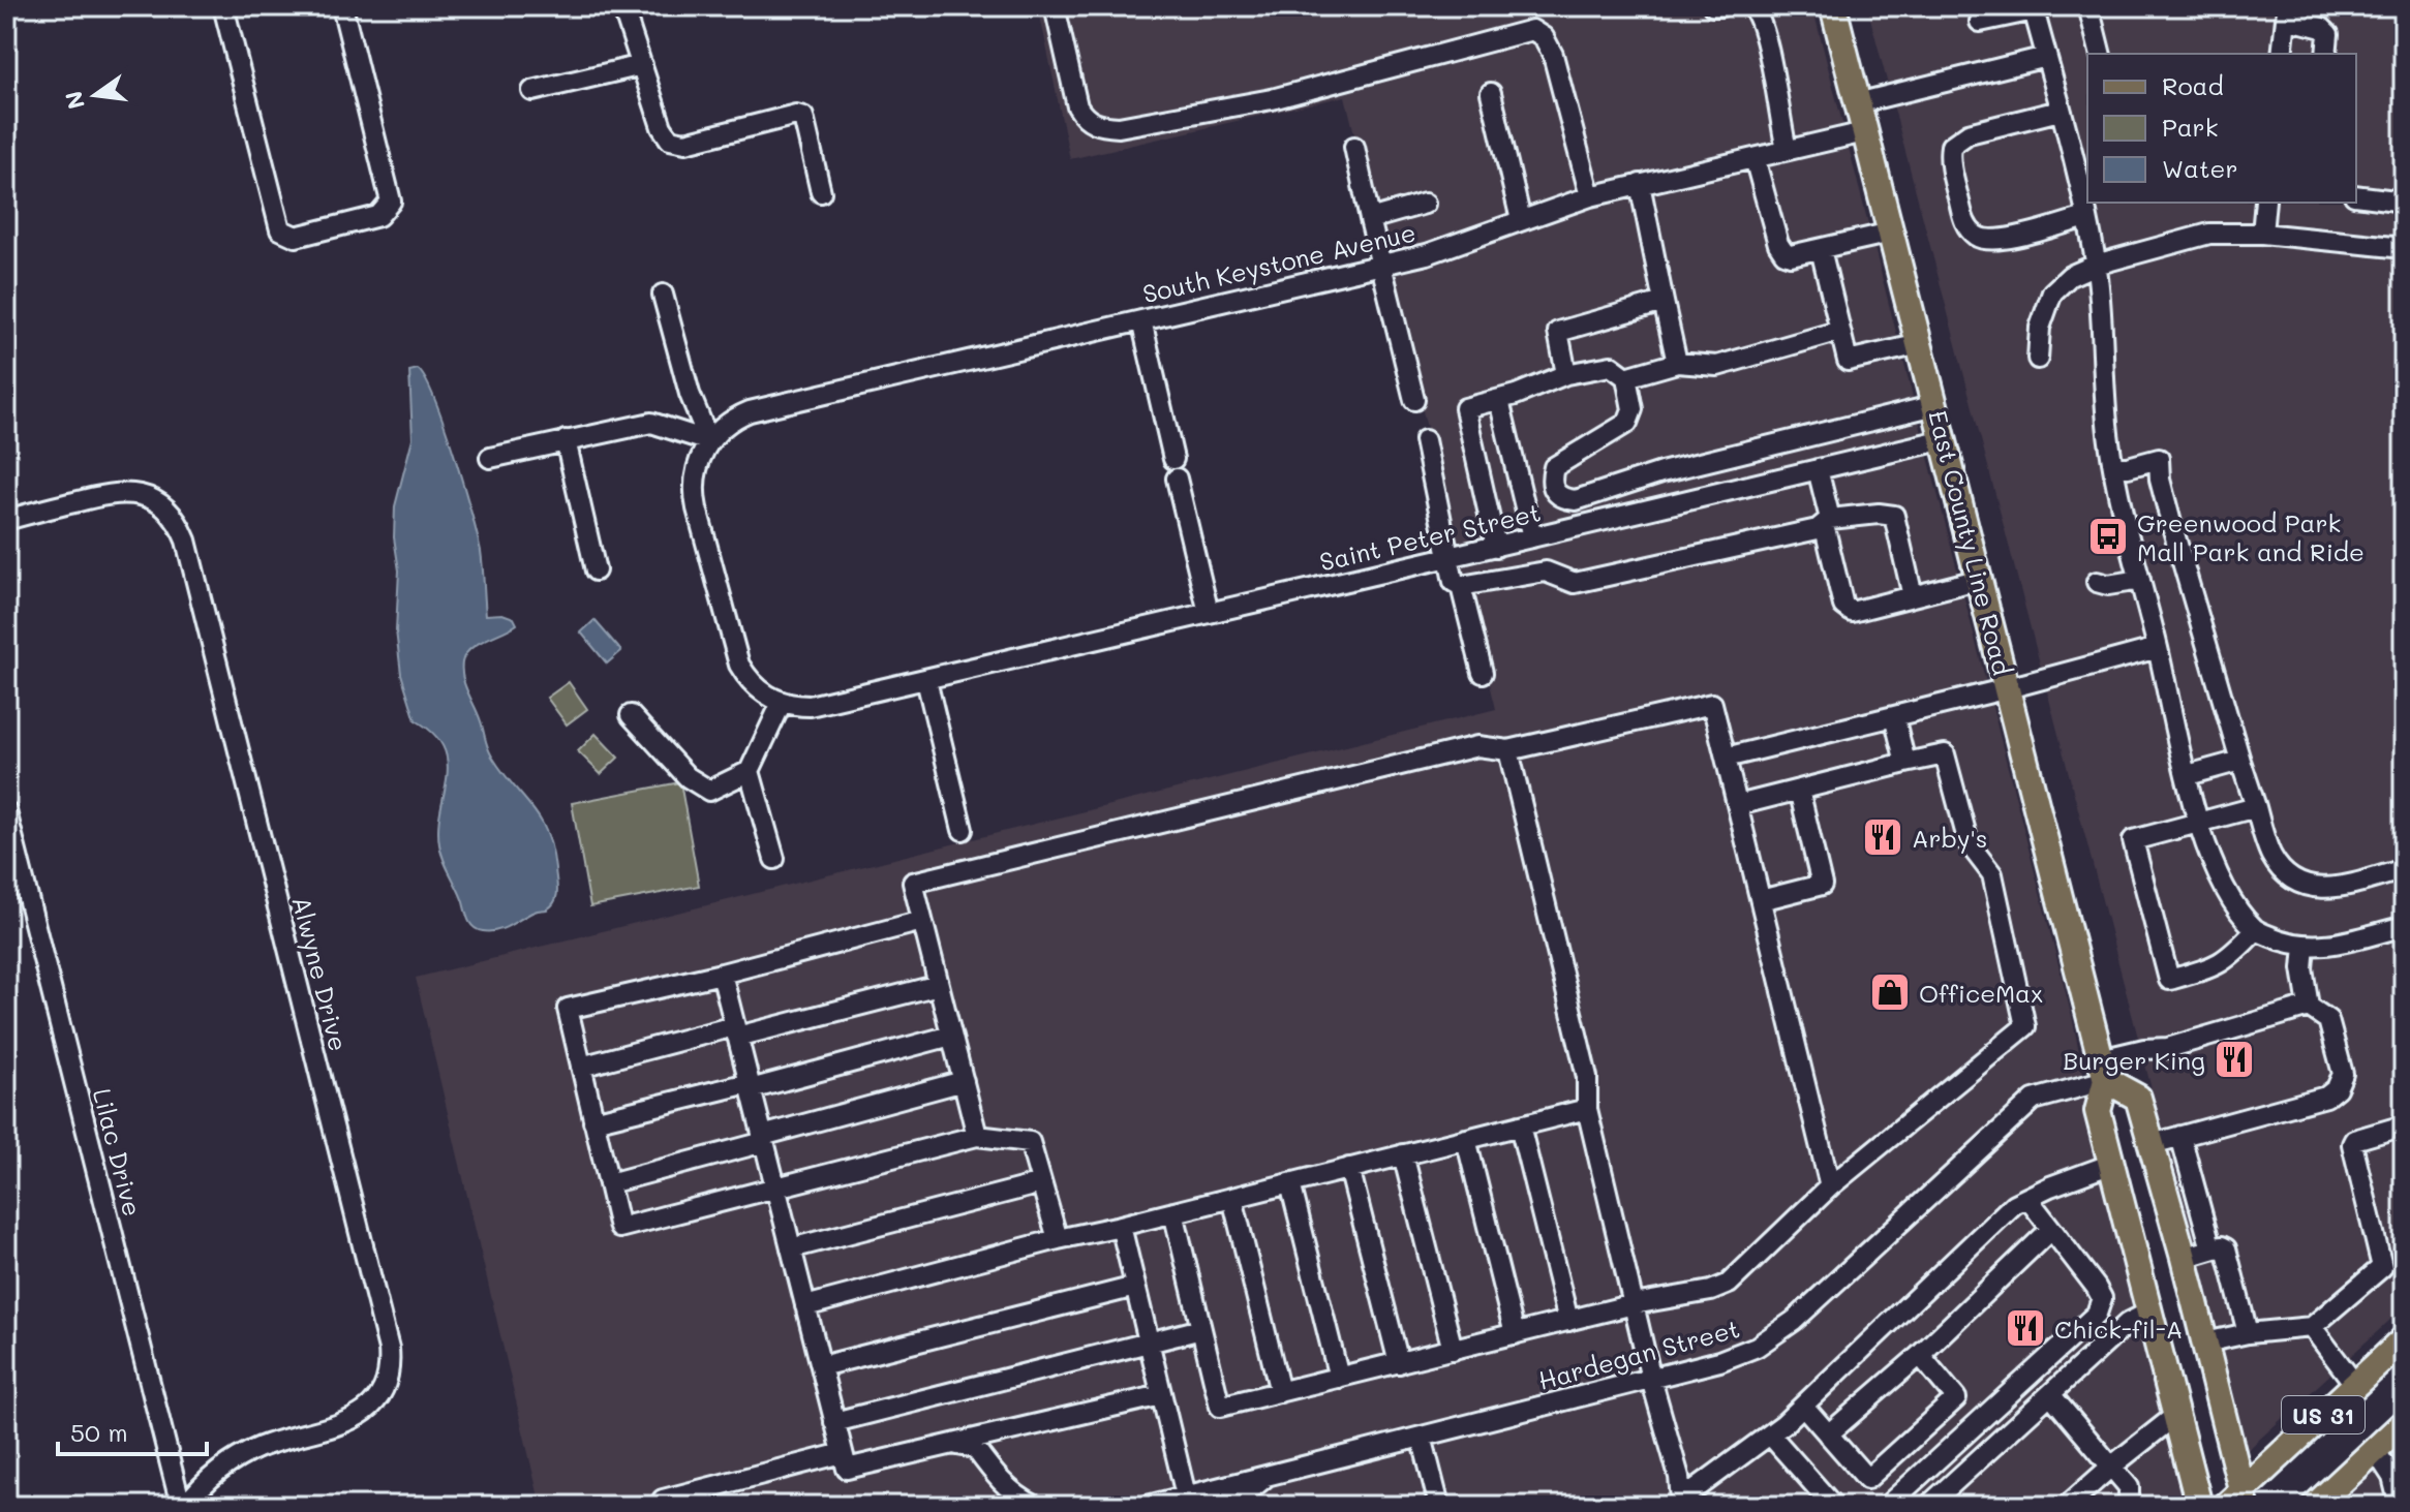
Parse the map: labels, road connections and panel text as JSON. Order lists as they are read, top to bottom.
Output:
{
  "streets": {
    "main road": ["East County Line Road", "US 31"],
    "street": [
      "South Keystone Avenue",
      "Saint Peter Street",
      "Alwyne Drive",
      "Lilac Drive",
      "Hardegan Street"
    ]
  },
  "crossings": [
    ["South Keystone Avenue", "East County Line Road"],
    ["Saint Peter Street", "East County Line Road"],
    ["East County Line Road", "Hardegan Street"],
    ["Alwyne Drive", "Lilac Drive"]
  ],
  "places": {
    "bus stop": ["Greenwood Park Mall Park and Ride"],
    "restaurant": ["Arby's", "Burger King", "Chick-fil-A"],
    "shop": ["OfficeMax"]
  },
  "legend": ["Road", "Park", "Water"],
  "scale_bar": "50 m",
  "north": "left"
}
